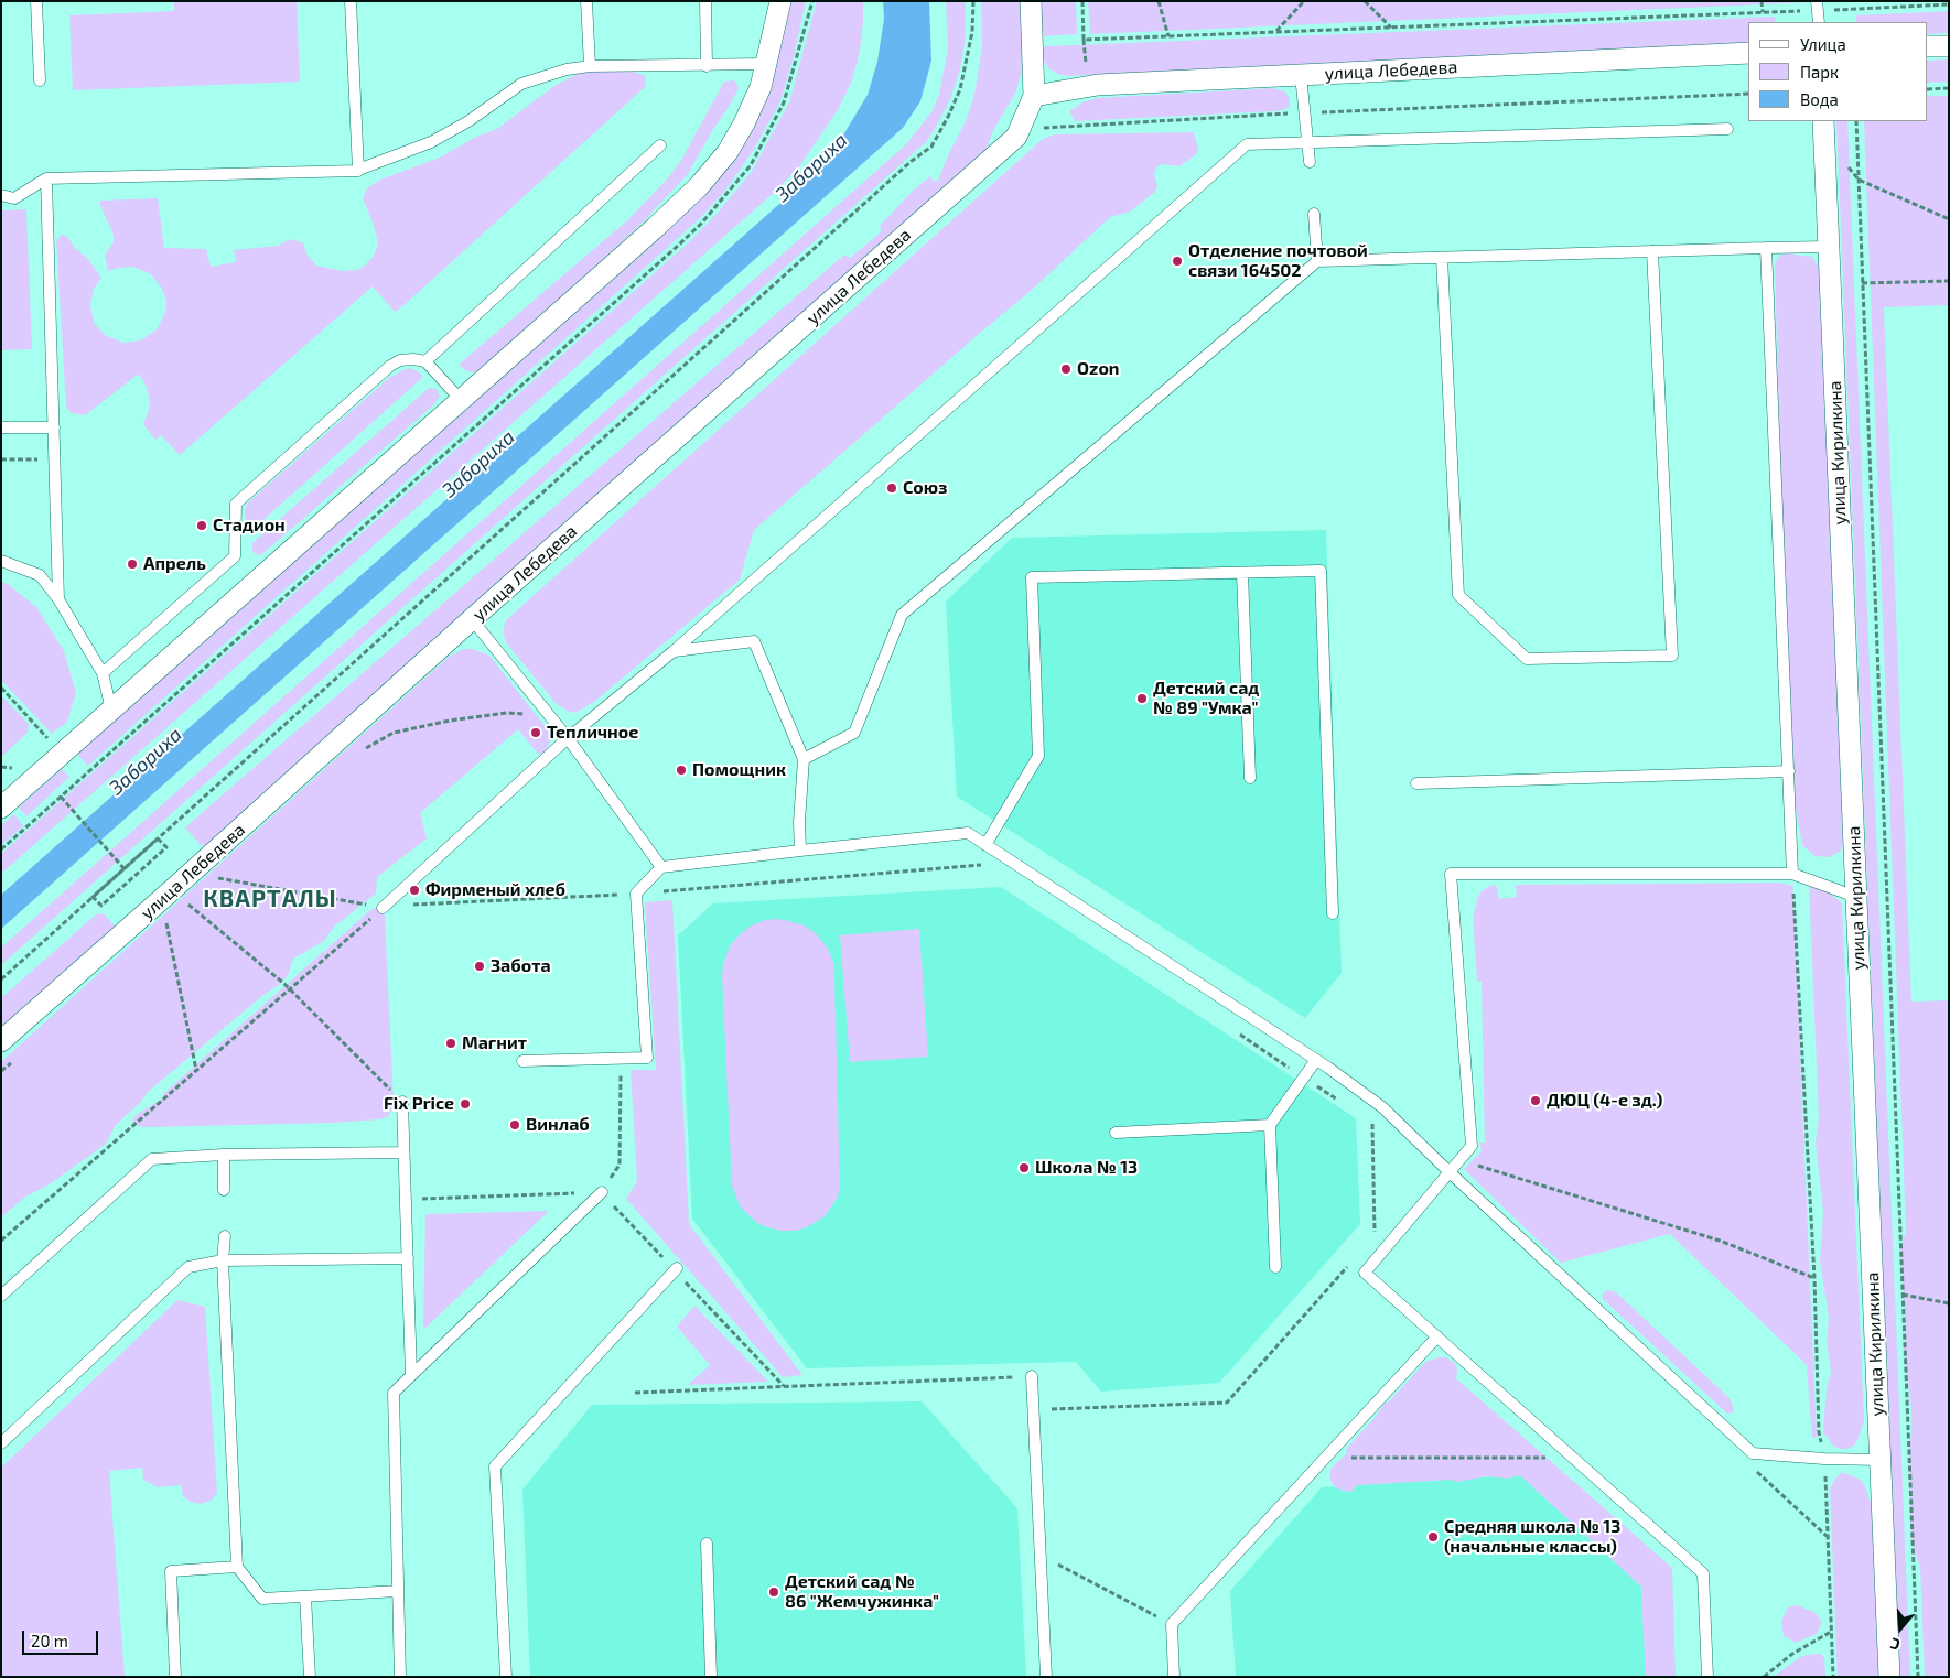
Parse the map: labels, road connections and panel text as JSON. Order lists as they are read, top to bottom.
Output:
{
  "streets": {
    "street": ["улица Лебедева", "улица Кирилкина"]
  },
  "districts": ["КВАРТАЛЫ"],
  "water": ["Забориха"],
  "places": [
    "Отделение почтовой связи 164502",
    "Ozon",
    "Союз",
    "Стадион",
    "Апрель",
    "Детский сад № 89 \"Умка\"",
    "Тепличное",
    "Помощник",
    "Фирменый хлеб",
    "Забота",
    "Магнит",
    "ДЮЦ (4-е зд.)",
    "Fix Price",
    "Винлаб",
    "Школа № 13",
    "Средняя школа № 13 (начальные классы)",
    "Детский сад № 86 \"Жемчужинка\""
  ],
  "legend": ["Улица", "Парк", "Вода"],
  "scale_bar": "20 m",
  "north": "bottom"
}
